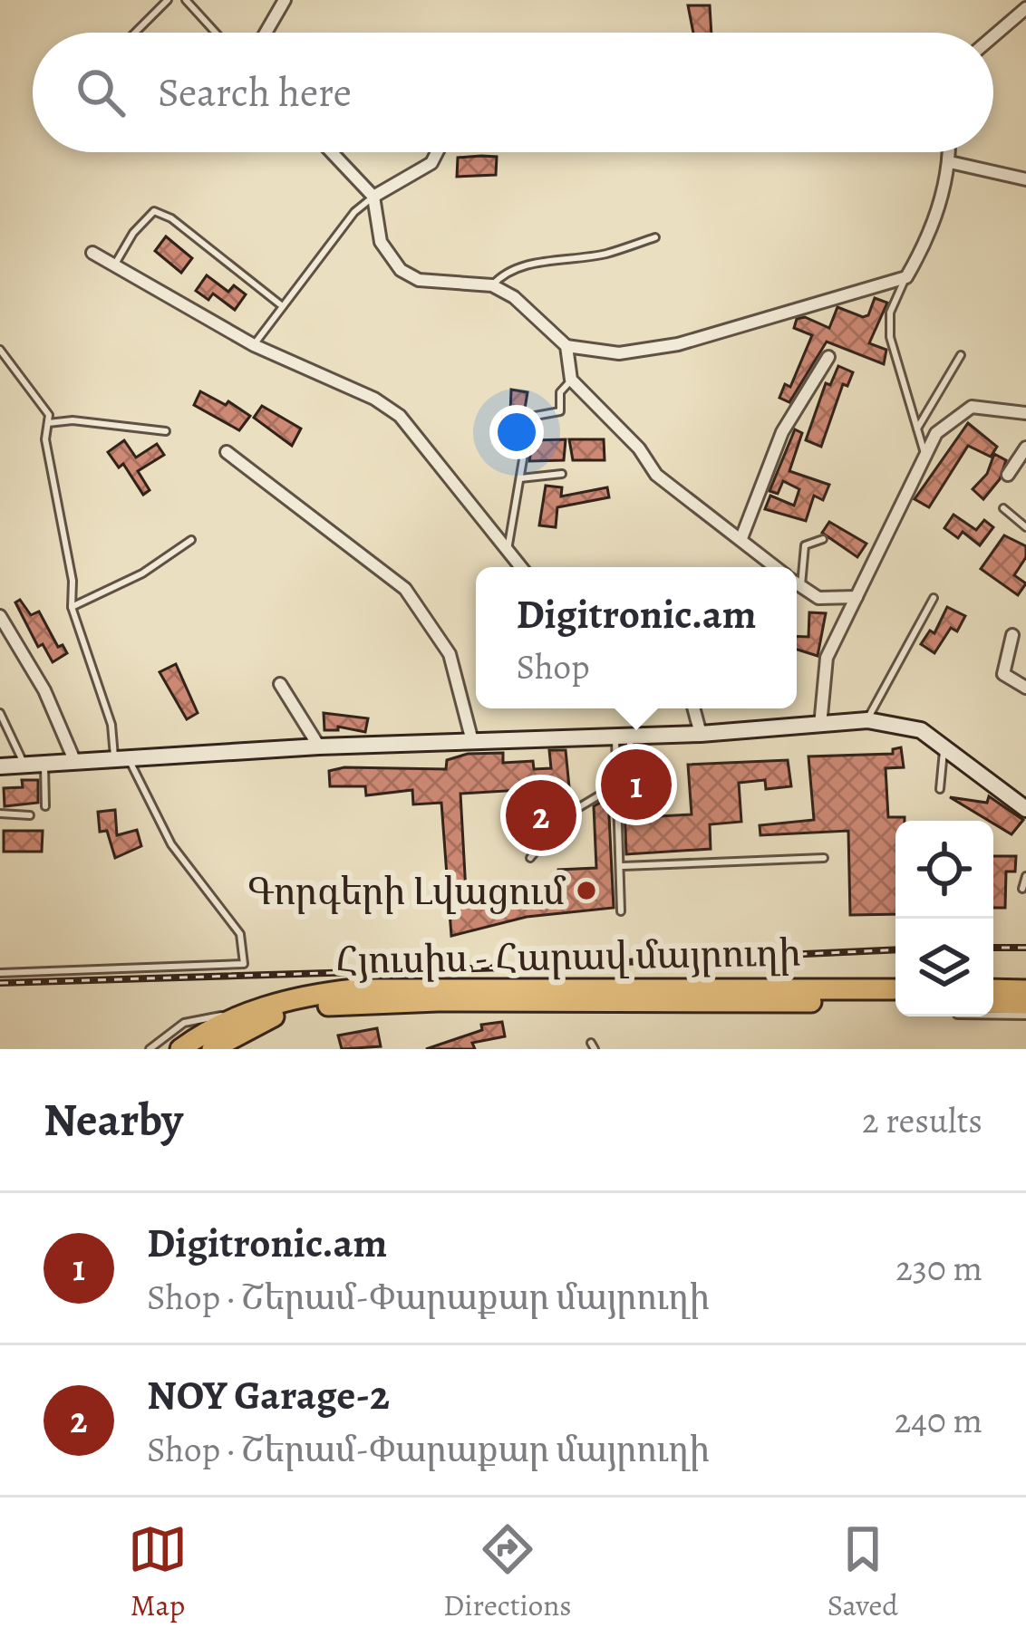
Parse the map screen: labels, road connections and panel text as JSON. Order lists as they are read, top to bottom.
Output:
{
  "streets": {
    "highway": ["Հյուսիս - Հարավ մայրուղի"]
  },
  "places": ["Գորգերի Լվացում"],
  "page": {
    "search": "Search here",
    "popup": ["Digitronic.am", "Shop"],
    "pins": ["1", "2"],
    "heading": ["Nearby", "2 results"],
    "list": [
      {
        "mark": "1",
        "name": "Digitronic.am",
        "note": "Shop · Շերամ-Փարաքար մայրուղի",
        "value": "230 m"
      },
      {
        "mark": "2",
        "name": "NOY Garage-2",
        "note": "Shop · Շերամ-Փարաքար մայրուղի",
        "value": "240 m"
      }
    ],
    "nav": ["Map", "Directions", "Saved"]
  }
}
